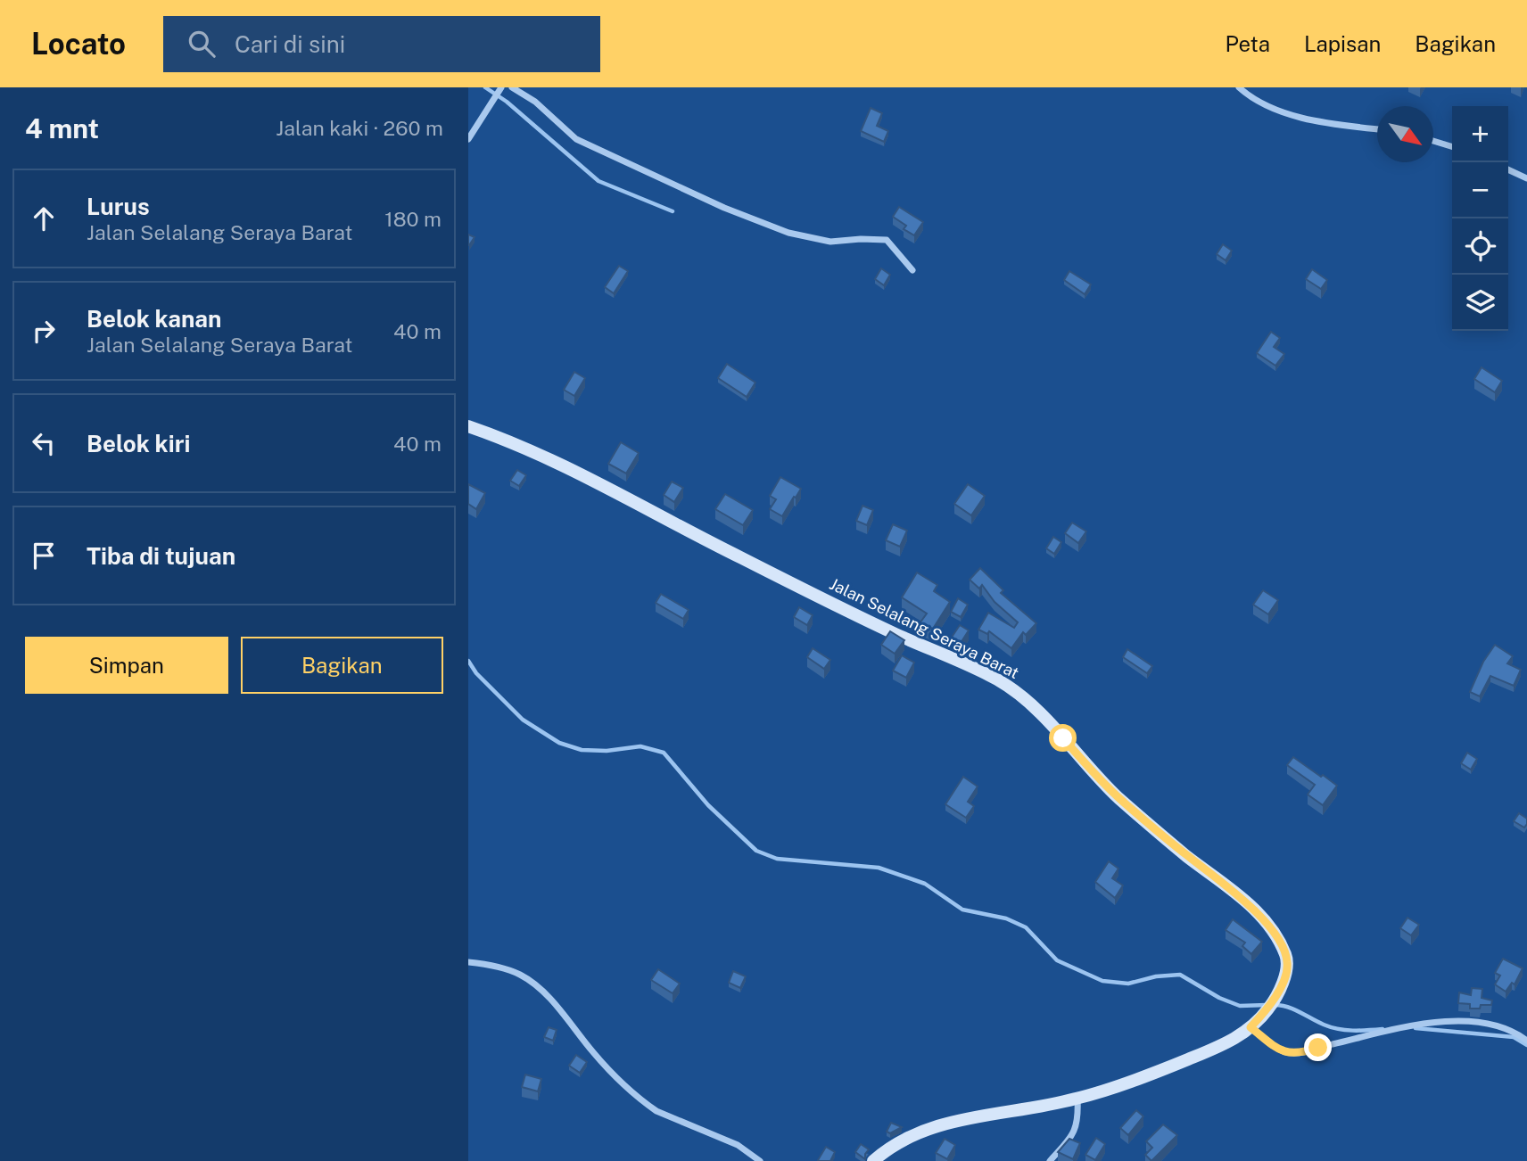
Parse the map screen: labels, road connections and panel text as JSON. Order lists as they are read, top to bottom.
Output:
{
  "streets": {
    "street": ["Jalan Selalang Seraya Barat"]
  },
  "north": "bottom right",
  "page": {
    "header": "Locato",
    "search": "Cari di sini",
    "nav": ["Peta", "Lapisan", "Bagikan"],
    "heading": ["4 mnt", "Jalan kaki · 260 m"],
    "map_buttons": ["+", "−"],
    "list": [
      ["Lurus", "Jalan Selalang Seraya Barat", "180 m"],
      ["Belok kanan", "Jalan Selalang Seraya Barat", "40 m"],
      ["Belok kiri", "40 m"],
      "Tiba di tujuan"
    ],
    "buttons": ["Simpan", "Bagikan"]
  }
}
